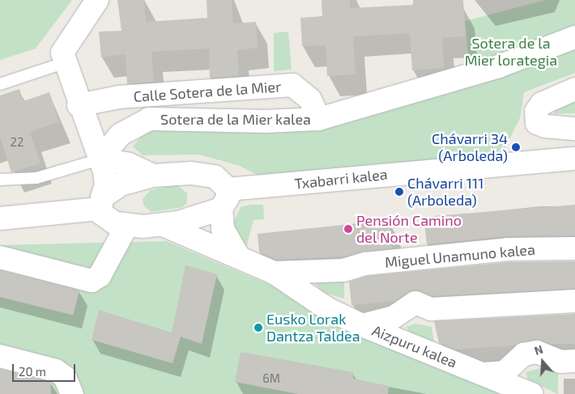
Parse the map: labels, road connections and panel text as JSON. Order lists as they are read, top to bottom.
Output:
{
  "streets": {
    "street": [
      "Calle Sotera de la Mier",
      "Sotera de la Mier kalea",
      "Txabarri kalea",
      "Miguel Unamuno kalea",
      "Aizpuru kalea"
    ]
  },
  "crossings": [
    ["Calle Sotera de la Mier", "Sotera de la Mier kalea"],
    ["Txabarri kalea", "Aizpuru kalea"],
    ["Miguel Unamuno kalea", "Aizpuru kalea"]
  ],
  "parks": ["Sotera de la Mier lorategia"],
  "places": [
    "Chávarri 34 (Arboleda)",
    "Chávarri 111 (Arboleda)",
    "Pensión Camino del Norte",
    "Eusko Lorak Dantza Taldea"
  ],
  "house_numbers": ["22", "6M"],
  "scale_bar": "20 m",
  "north": "top"
}
